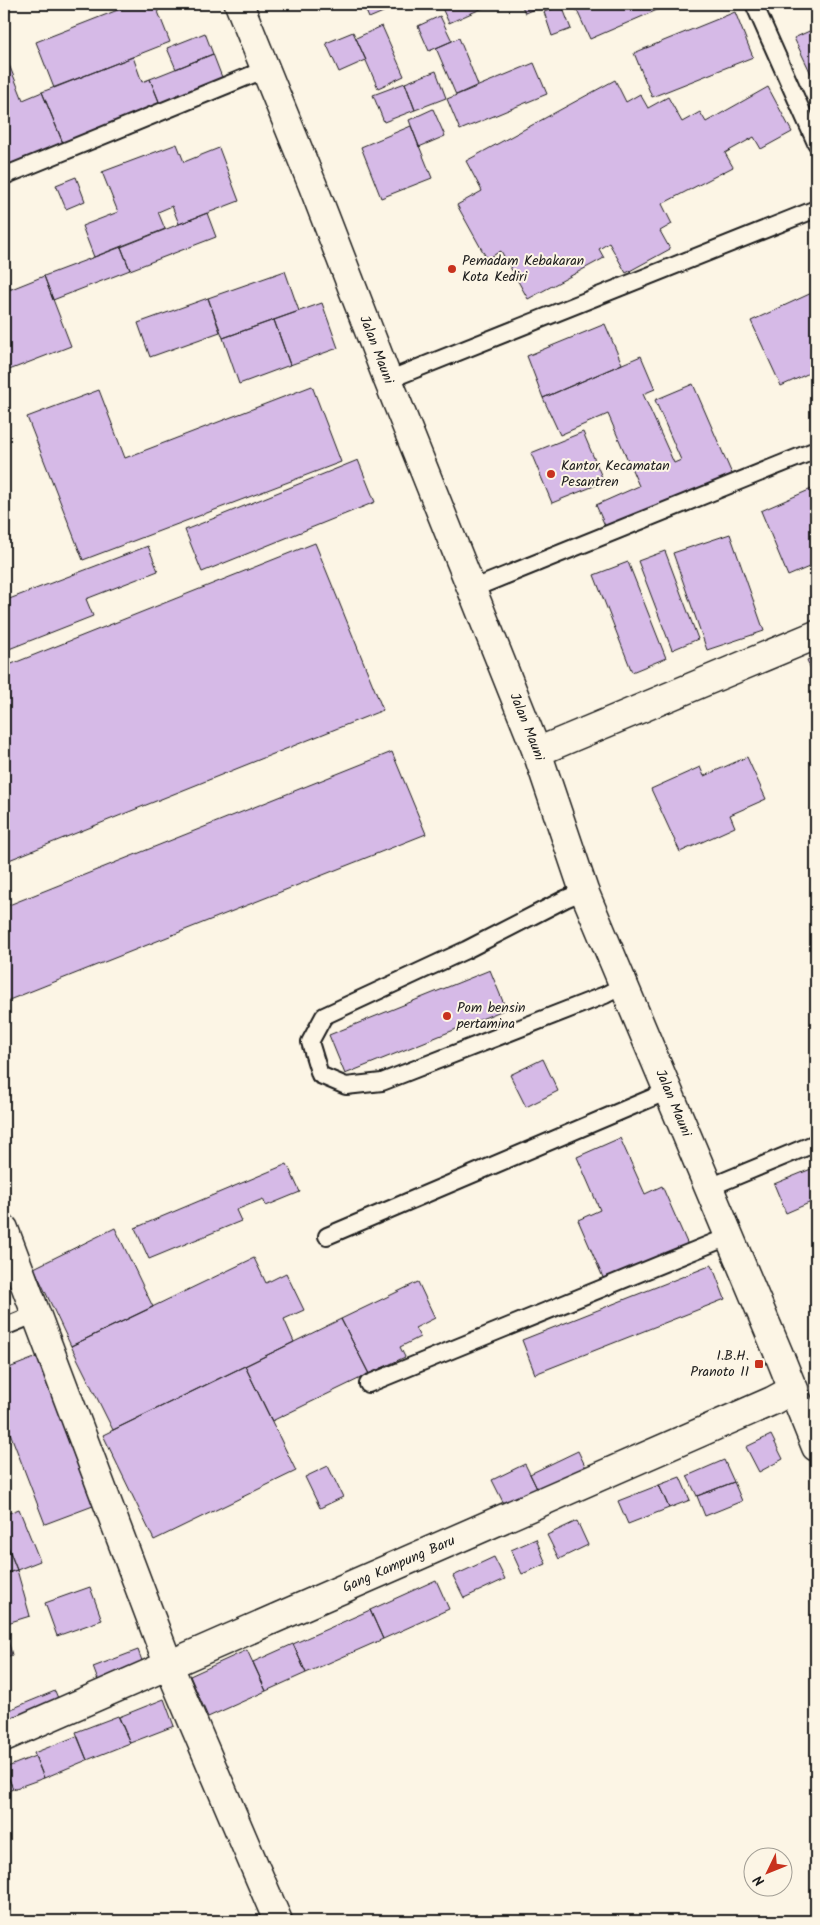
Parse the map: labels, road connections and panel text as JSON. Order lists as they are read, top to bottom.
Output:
{
  "streets": {
    "street": ["Jalan Mauni", "Gang Kampung Baru"]
  },
  "crossings": [
    ["Jalan Mauni", "Gang Kampung Baru"]
  ],
  "places": {
    "other": ["Pemadam Kebakaran Kota Kediri", "Kantor Kecamatan Pesantren", "Pom bensin pertamina"],
    "transit": ["I.B.H. Pranoto II"]
  },
  "north": "bottom left"
}
